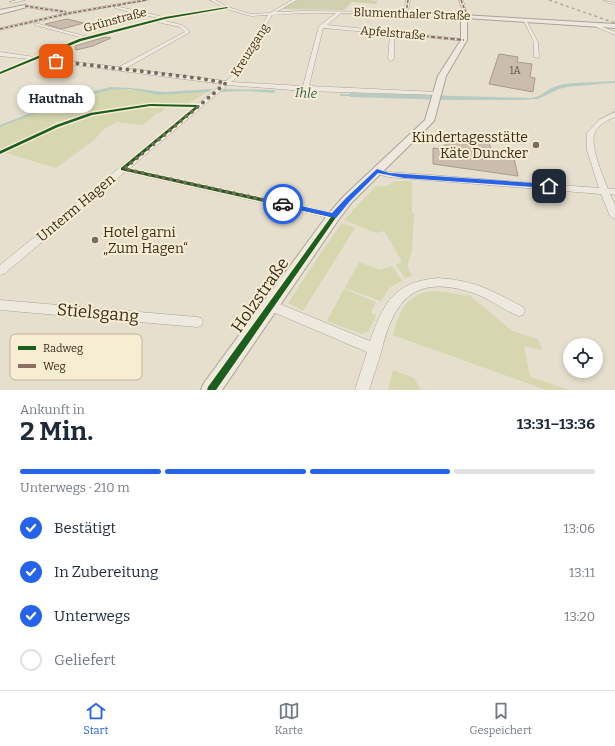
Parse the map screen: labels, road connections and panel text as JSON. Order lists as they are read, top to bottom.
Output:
{
  "streets": {
    "street": [
      "Blumenthaler Straße",
      "Grünstraße",
      "Apfelstraße",
      "Kreuzgang",
      "Unterm Hagen",
      "Holzstraße",
      "Stielsgang"
    ]
  },
  "crossings": [
    ["Blumenthaler Straße", "Grünstraße"],
    ["Blumenthaler Straße", "Kreuzgang"],
    ["Apfelstraße", "Holzstraße"],
    ["Kreuzgang", "Unterm Hagen"]
  ],
  "water": ["Ihle"],
  "places": ["Hautnah", "Kindertagesstätte Käte Duncker", "Hotel garni „Zum Hagen“"],
  "house_numbers": ["1A"],
  "legend": ["Radweg", "Weg"],
  "page": {
    "bubble": "Hautnah",
    "heading": ["2 Min.", "Ankunft in", "13:31–13:36"],
    "bar": "Unterwegs · 210 m",
    "list": [
      ["Bestätigt", "13:06"],
      ["In Zubereitung", "13:11"],
      ["Unterwegs", "13:20"],
      "Geliefert"
    ],
    "tabs": ["Start", "Karte", "Gespeichert"]
  }
}
